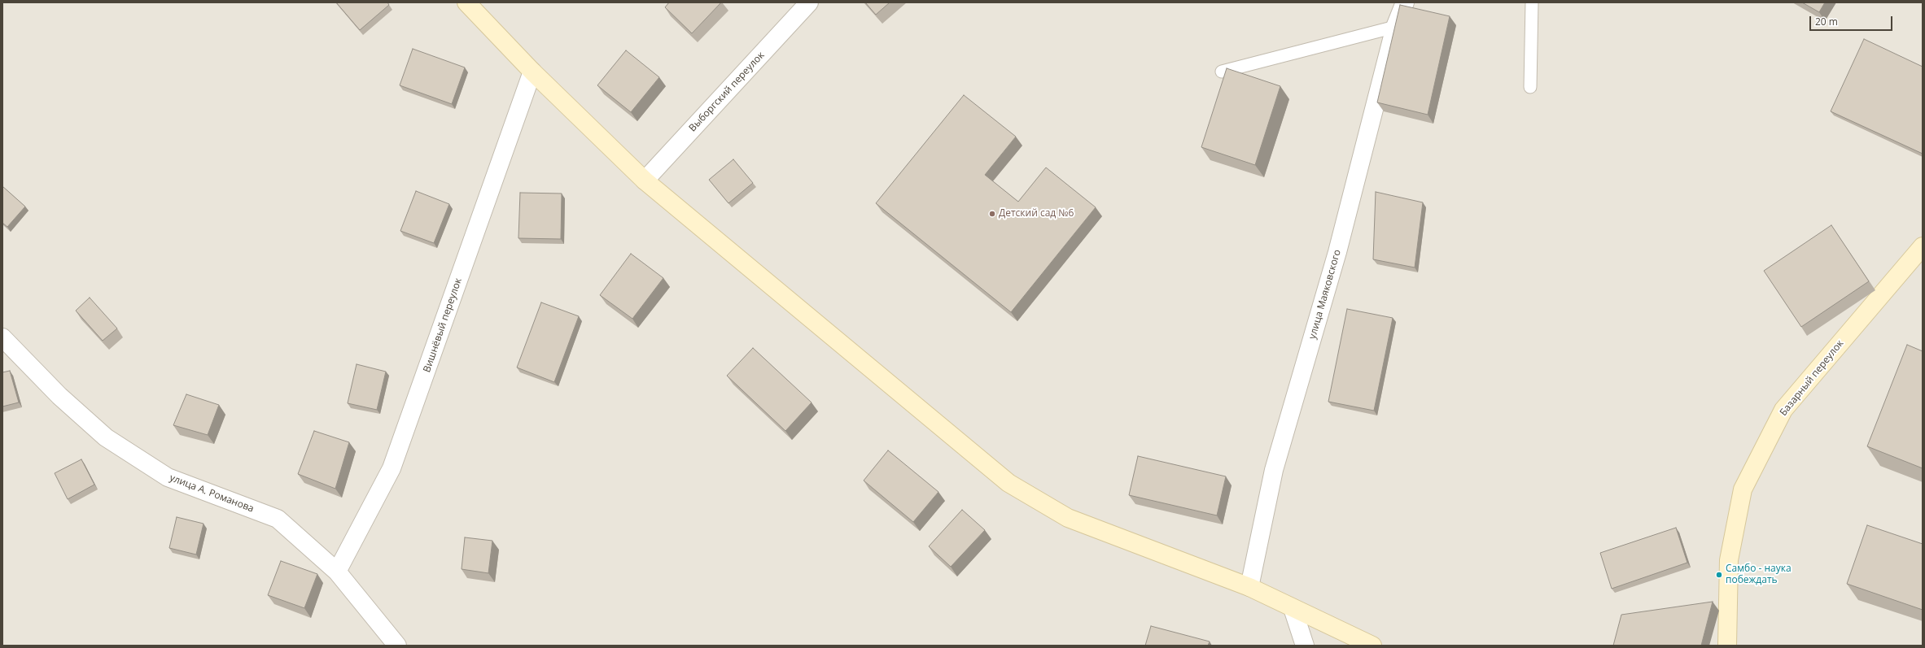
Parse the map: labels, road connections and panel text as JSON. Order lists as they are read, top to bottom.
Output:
{
  "streets": {
    "street": [
      "Выборгский переулок",
      "улица Маяковского",
      "Вишнёвый переулок",
      "Базарный переулок",
      "улица А. Романова"
    ]
  },
  "crossings": [
    ["Вишнёвый переулок", "улица А. Романова"]
  ],
  "places": ["Детский сад №6", "Самбо - наука побеждать"],
  "scale_bar": "20 m"
}
